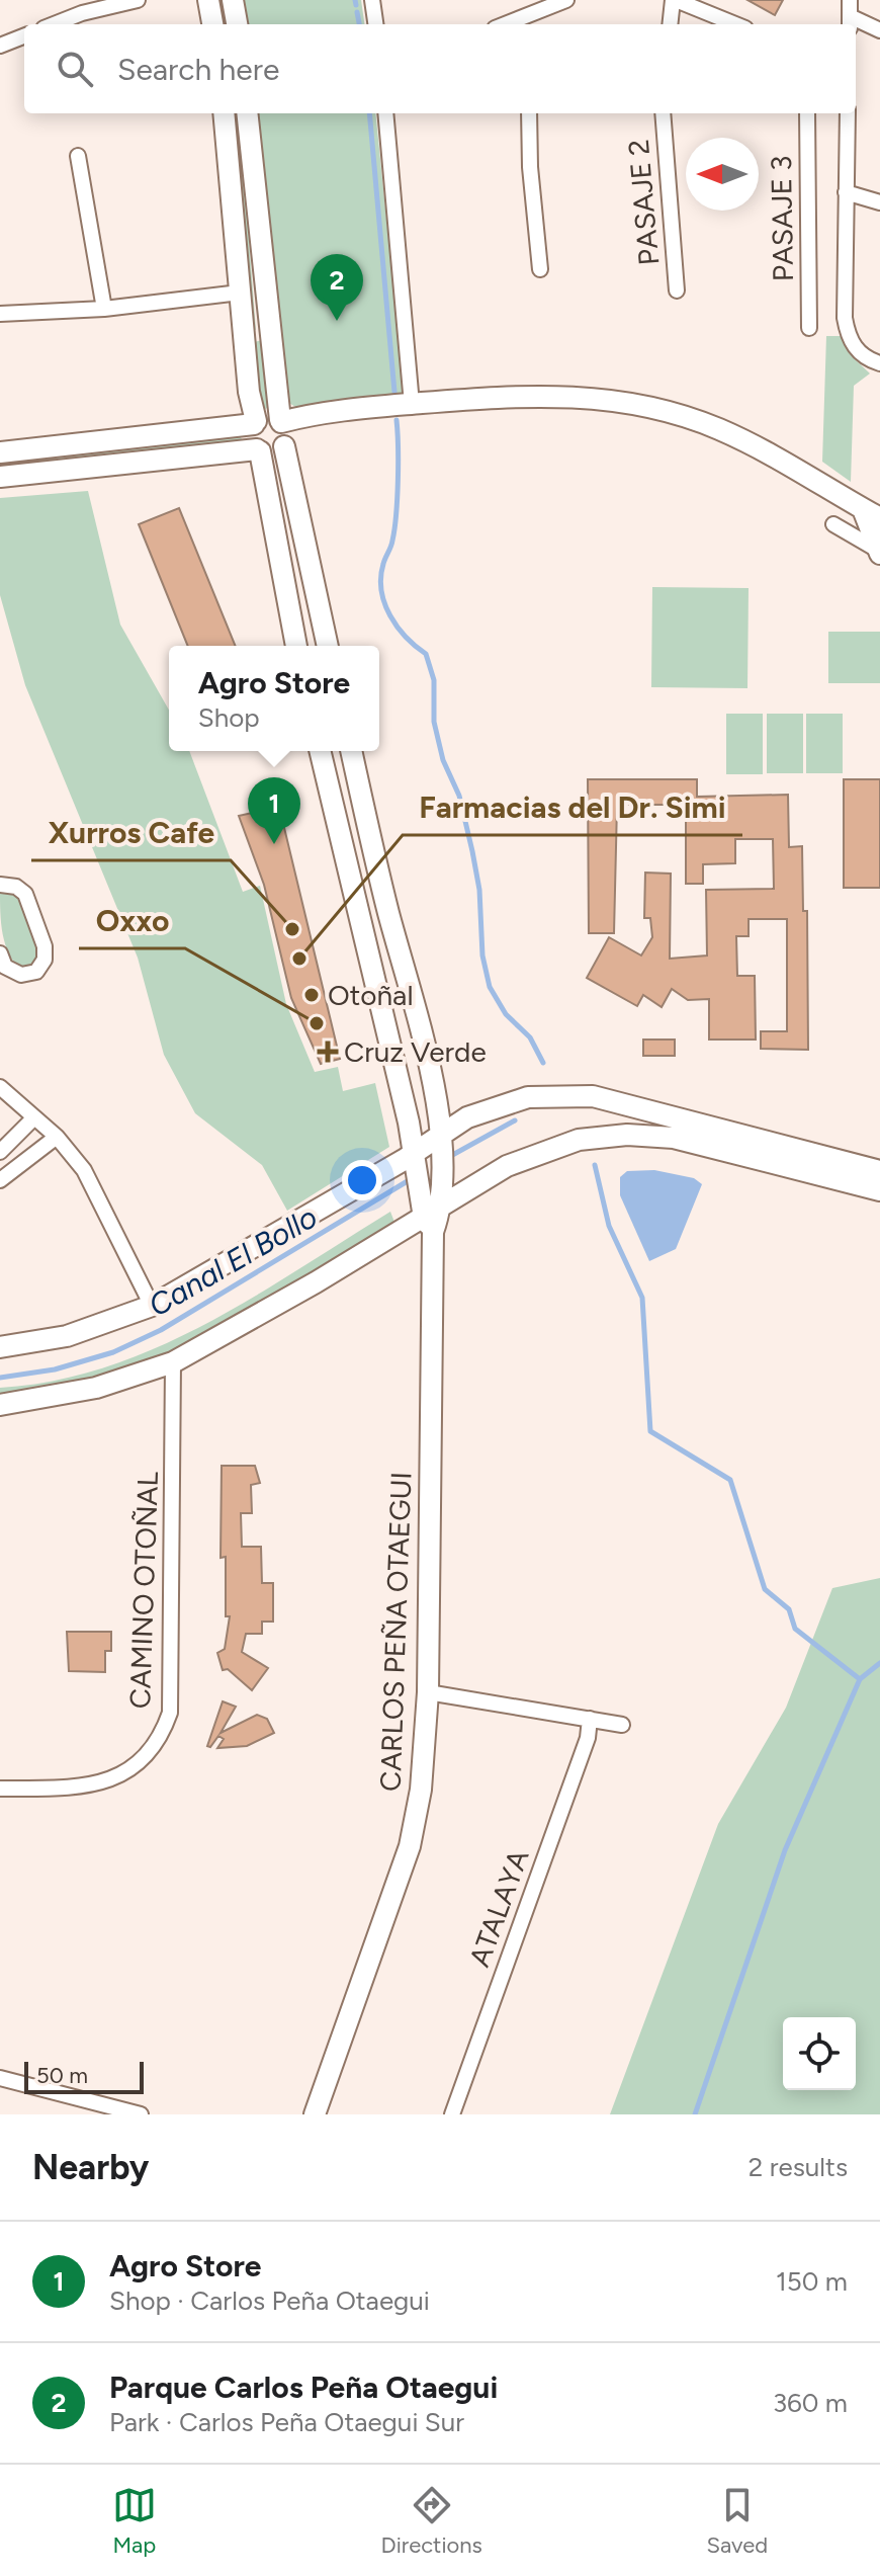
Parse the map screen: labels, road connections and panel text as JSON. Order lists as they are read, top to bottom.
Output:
{
  "streets": {
    "street": [
      "PASAJE 2",
      "PASAJE 3",
      "CAMINO OTOÑAL",
      "CARLOS PEÑA OTAEGUI",
      "ATALAYA"
    ]
  },
  "water": ["Canal El Bollo"],
  "places": {
    "other": [
      "Xurros Cafe",
      "Farmacias del Dr. Simi",
      "Otoñal",
      "Oxxo"
    ],
    "health": ["Cruz Verde"]
  },
  "scale_bar": "50 m",
  "north": "left",
  "page": {
    "search": "Search here",
    "pins": ["2", "1"],
    "popup": ["Agro Store", "Shop"],
    "scale": "50 m",
    "heading": ["Nearby", "2 results"],
    "list": [
      {
        "mark": "1",
        "name": "Agro Store",
        "note": "Shop · Carlos Peña Otaegui",
        "value": "150 m"
      },
      {
        "mark": "2",
        "name": "Parque Carlos Peña Otaegui",
        "note": "Park · Carlos Peña Otaegui Sur",
        "value": "360 m"
      }
    ],
    "nav": ["Map", "Directions", "Saved"]
  }
}
